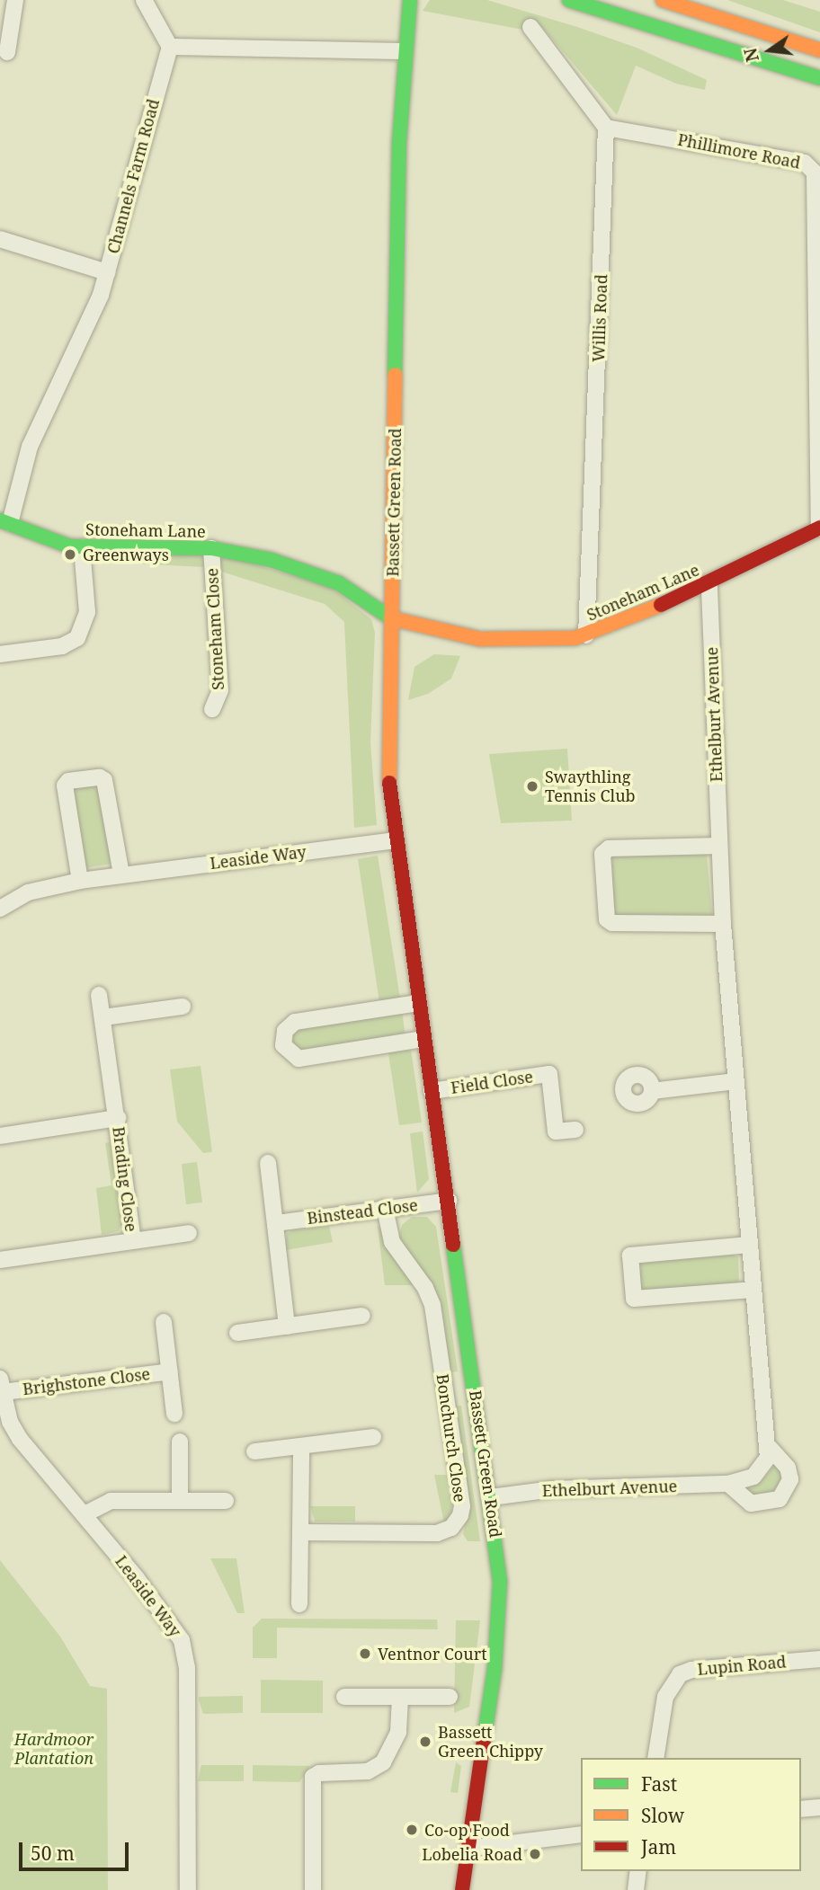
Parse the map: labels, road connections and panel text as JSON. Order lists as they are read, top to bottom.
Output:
{
  "streets": {
    "main road": ["Bassett Green Road", "Stoneham Lane"],
    "street": [
      "Phillimore Road",
      "Channels Farm Road",
      "Willis Road",
      "Stoneham Close",
      "Ethelburt Avenue",
      "Leaside Way",
      "Field Close",
      "Brading Close",
      "Binstead Close",
      "Brighstone Close",
      "Bonchurch Close",
      "Lupin Road"
    ]
  },
  "crossings": [
    ["Phillimore Road", "Willis Road"],
    ["Phillimore Road", "Stoneham Lane"],
    ["Channels Farm Road", "Stoneham Lane"],
    ["Willis Road", "Stoneham Lane"],
    ["Bassett Green Road", "Stoneham Lane"],
    ["Bassett Green Road", "Ethelburt Avenue"],
    ["Bassett Green Road", "Leaside Way"],
    ["Bassett Green Road", "Field Close"],
    ["Bassett Green Road", "Binstead Close"],
    ["Stoneham Lane", "Stoneham Close"],
    ["Stoneham Lane", "Ethelburt Avenue"],
    ["Leaside Way", "Brighstone Close"],
    ["Binstead Close", "Bonchurch Close"]
  ],
  "parks": ["Hardmoor Plantation"],
  "places": [
    "Greenways",
    "Swaythling Tennis Club",
    "Ventnor Court",
    "Bassett Green Chippy",
    "Co-op Food",
    "Lobelia Road"
  ],
  "legend": ["Fast", "Slow", "Jam"],
  "scale_bar": "50 m",
  "north": "left"
}
